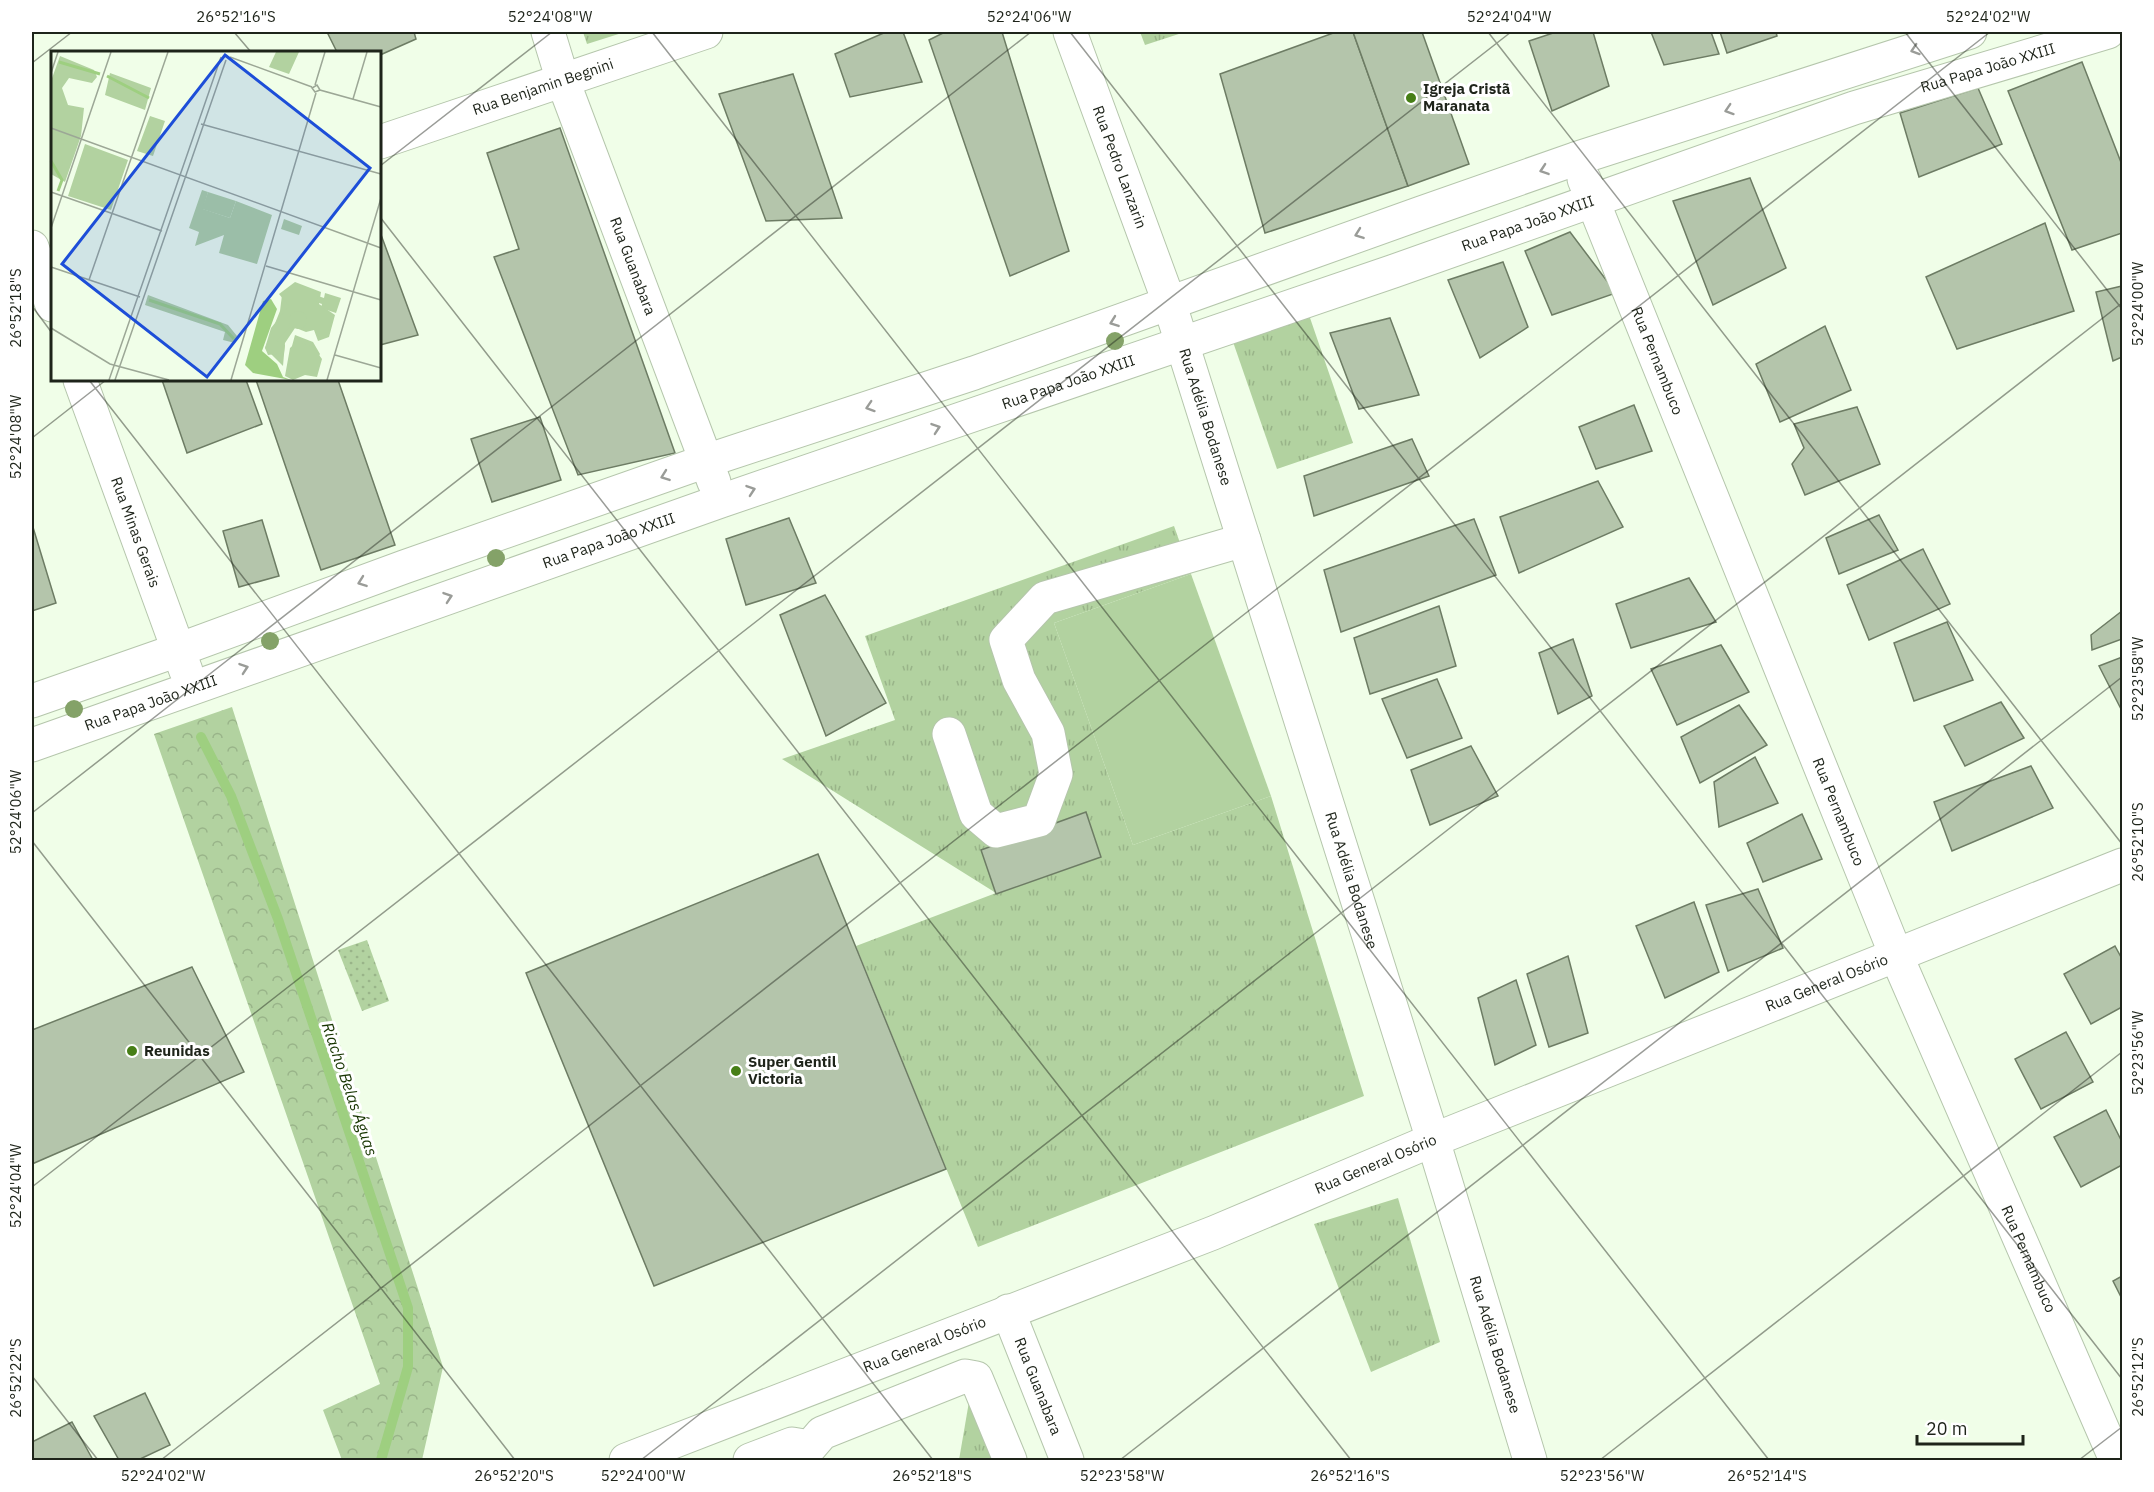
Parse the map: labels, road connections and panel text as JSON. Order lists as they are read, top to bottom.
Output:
{
  "streets": {
    "street": [
      "Rua Papa João XXIII",
      "Rua Benjamin Begnini",
      "Rua Pedro Lanzarin",
      "Rua Guanabara",
      "Rua Pernambuco",
      "Rua Adélia Bodanese",
      "Rua Minas Gerais",
      "Rua General Osório"
    ]
  },
  "crossings": [
    ["Rua Papa João XXIII", "Rua Guanabara"],
    ["Rua Papa João XXIII", "Rua Pernambuco"],
    ["Rua Papa João XXIII", "Rua Adélia Bodanese"],
    ["Rua Papa João XXIII", "Rua Minas Gerais"],
    ["Rua Benjamin Begnini", "Rua Guanabara"],
    ["Rua Pedro Lanzarin", "Rua Adélia Bodanese"],
    ["Rua Guanabara", "Rua General Osório"],
    ["Rua Pernambuco", "Rua General Osório"],
    ["Rua Adélia Bodanese", "Rua General Osório"]
  ],
  "water": ["Riacho Belas Águas"],
  "places": ["Igreja Cristã Maranata", "Reunidas", "Super Gentil Victoria"],
  "scale_bar": "20 m",
  "coordinates": [
    "26°52'16\"S",
    "52°24'08\"W",
    "52°24'06\"W",
    "52°24'04\"W",
    "52°24'02\"W",
    "52°24'00\"W",
    "26°52'18\"S",
    "52°23'58\"W",
    "26°52'10\"S",
    "52°23'56\"W",
    "26°52'12\"S",
    "26°52'22\"S",
    "26°52'20\"S",
    "26°52'14\"S"
  ]
}
